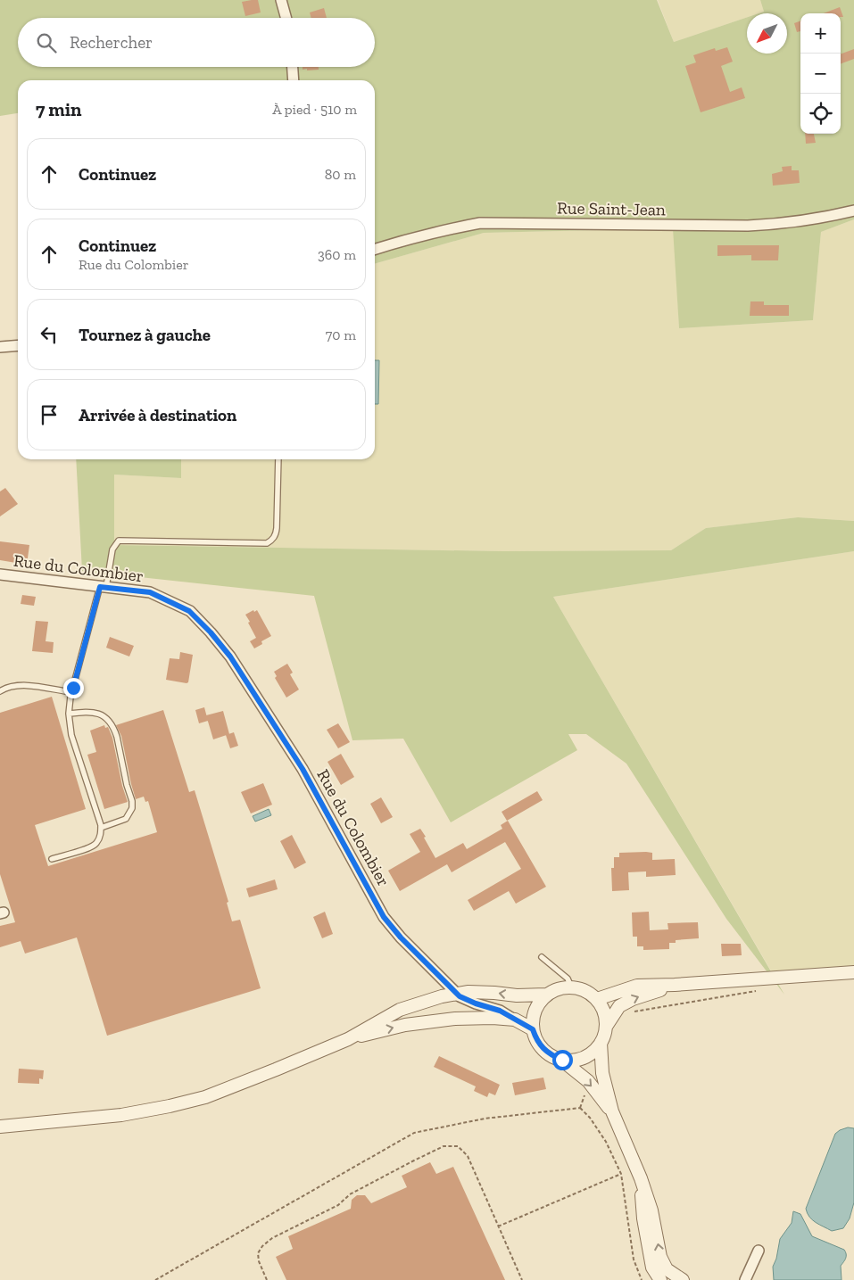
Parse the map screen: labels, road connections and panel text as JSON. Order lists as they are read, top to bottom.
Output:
{
  "streets": {
    "street": ["Rue Saint-Jean", "Rue du Colombier"]
  },
  "north": "bottom left",
  "page": {
    "map_buttons": ["+", "−"],
    "search": "Rechercher",
    "heading": ["7 min", "À pied · 510 m"],
    "list": [
      ["Continuez", "80 m"],
      ["Continuez", "Rue du Colombier", "360 m"],
      ["Tournez à gauche", "70 m"],
      "Arrivée à destination"
    ]
  }
}
